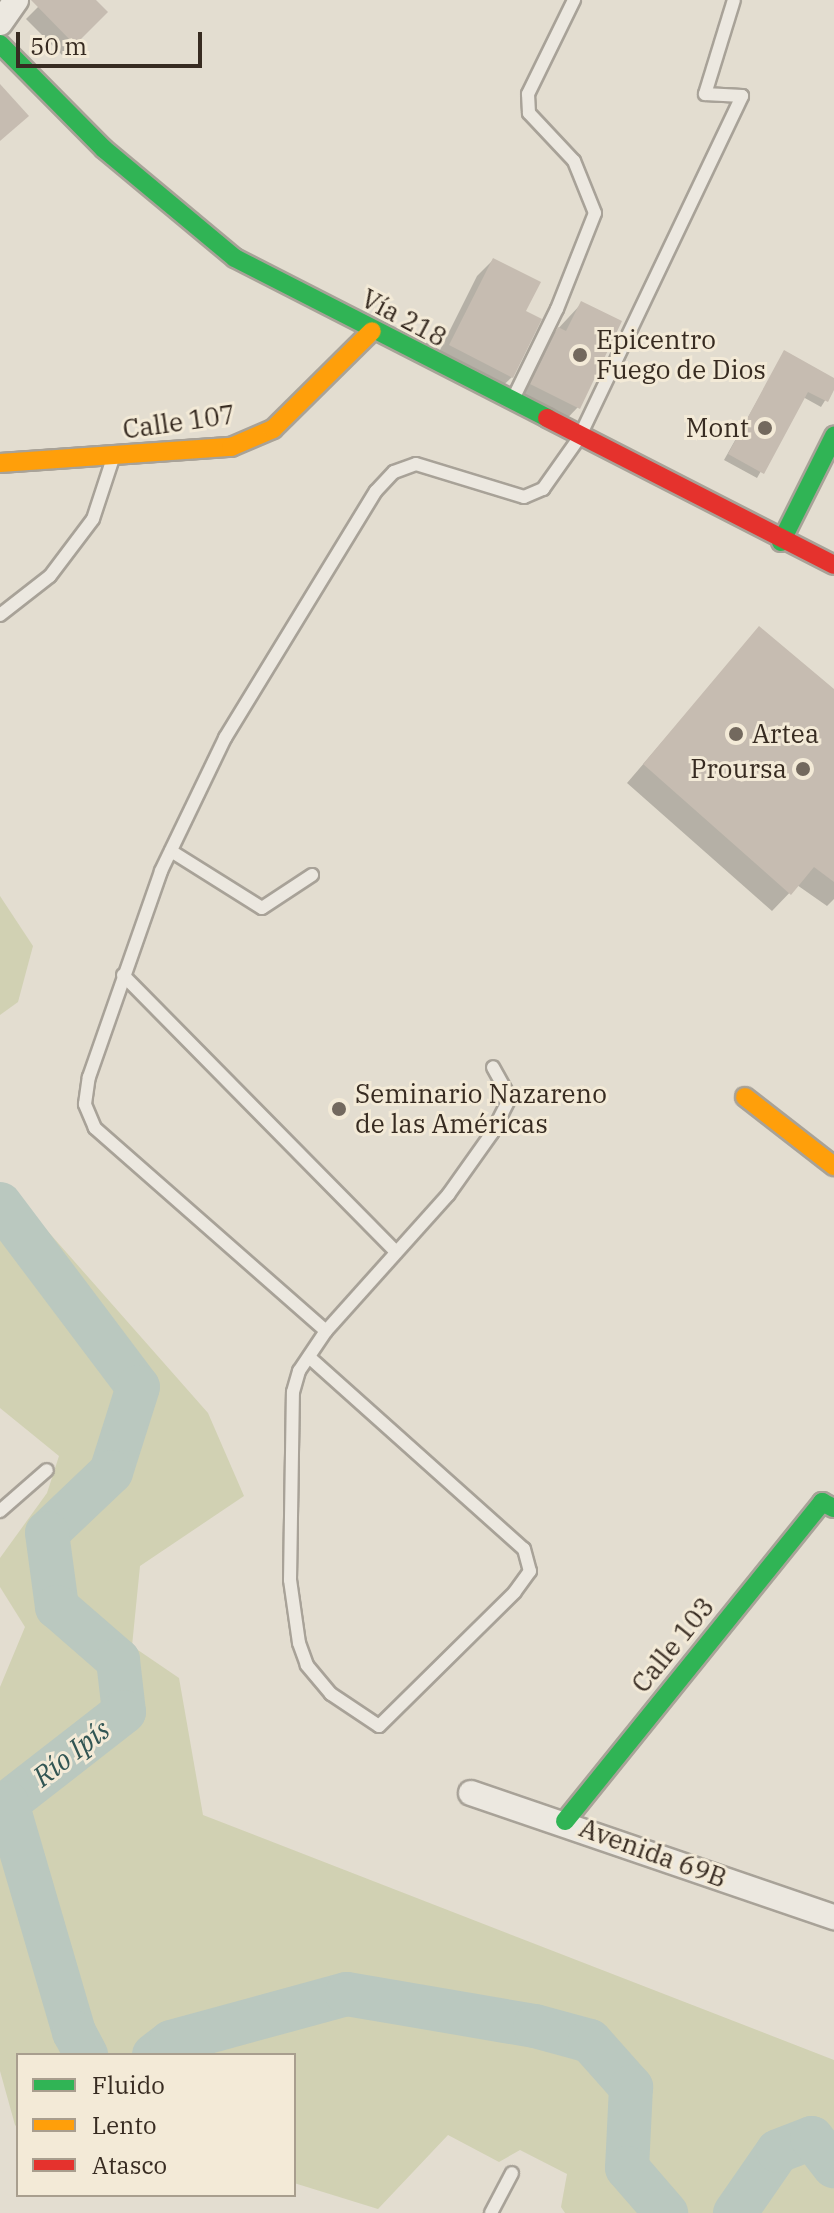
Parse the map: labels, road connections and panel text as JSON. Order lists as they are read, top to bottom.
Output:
{
  "streets": {
    "street": [
      "Vía 218",
      "Calle 107",
      "Calle 103",
      "Avenida 69B"
    ]
  },
  "crossings": [
    ["Vía 218", "Calle 107"],
    ["Calle 103", "Avenida 69B"]
  ],
  "water": ["Río Ipís"],
  "places": [
    "Epicentro Fuego de Dios",
    "Mont",
    "Artea",
    "Proursa",
    "Seminario Nazareno de las Américas"
  ],
  "legend": ["Fluido", "Lento", "Atasco"],
  "scale_bar": "50 m"
}
